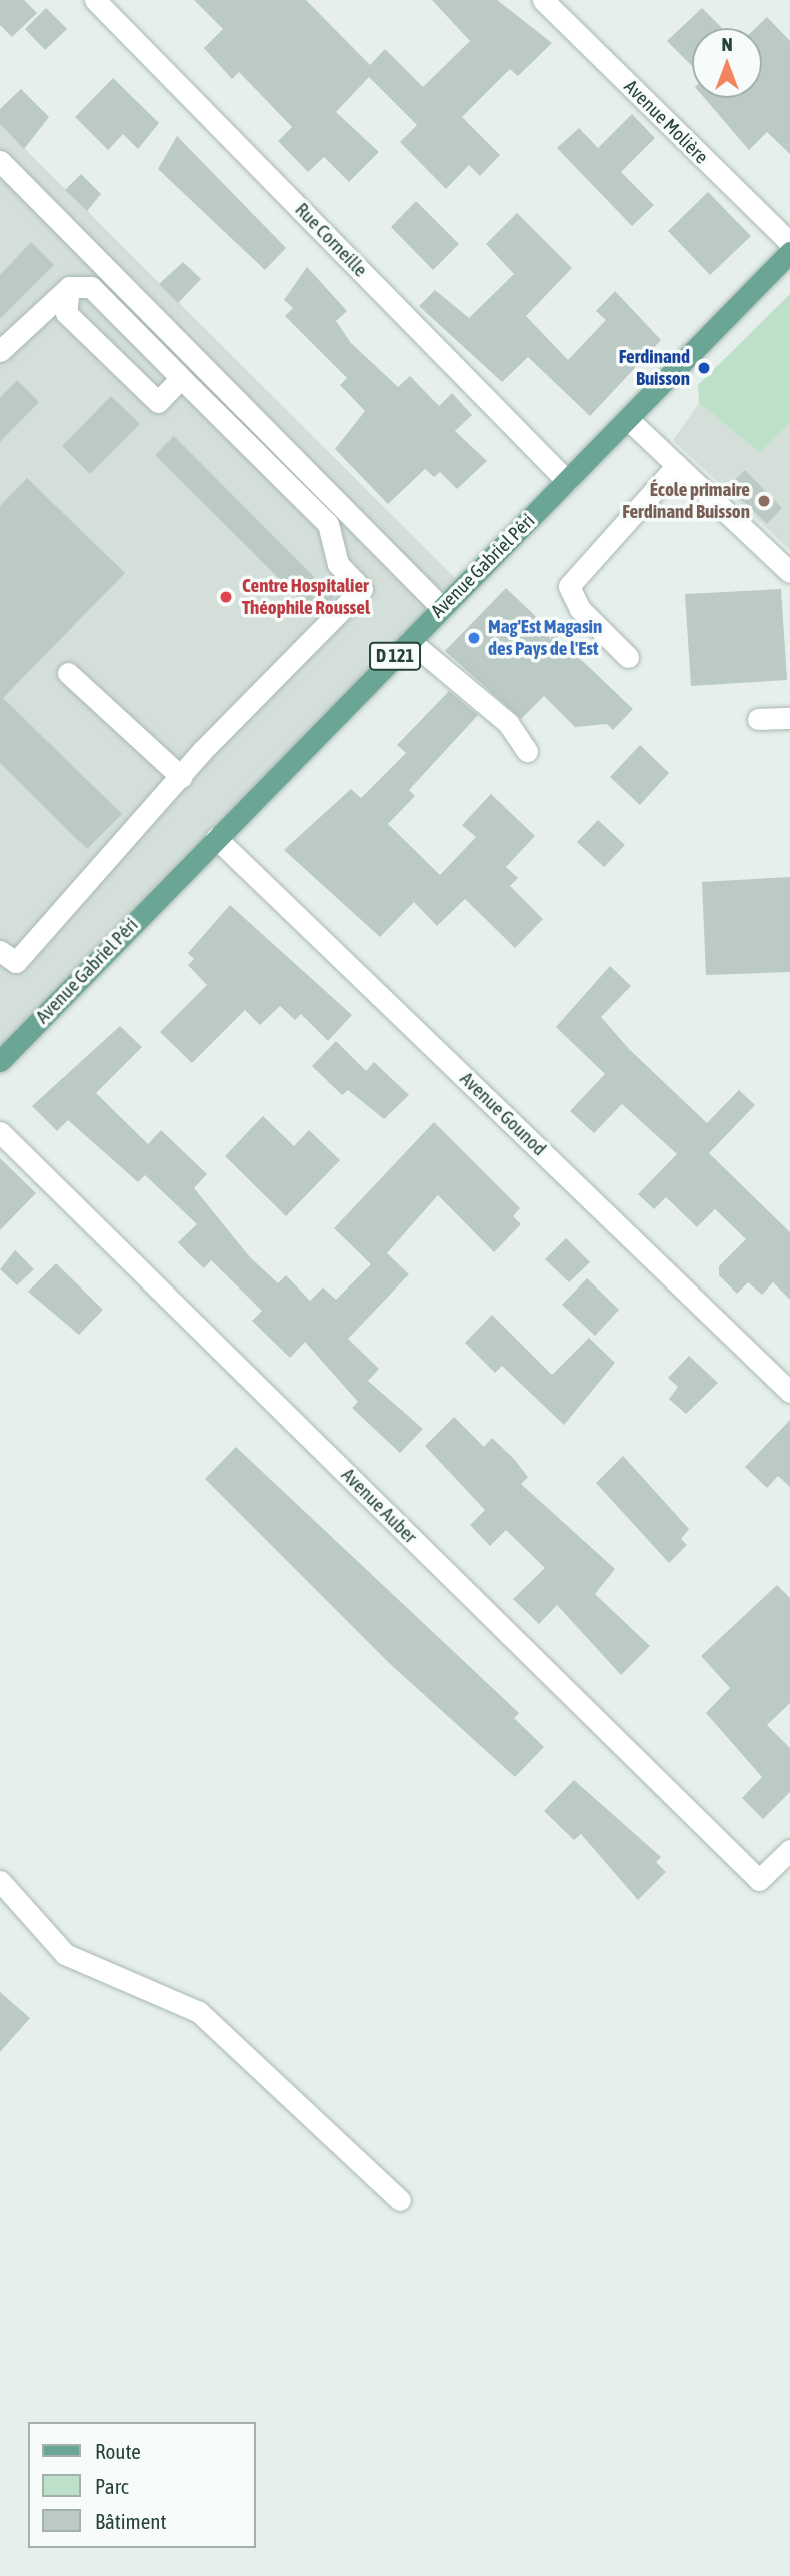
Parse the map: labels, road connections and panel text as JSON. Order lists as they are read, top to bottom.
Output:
{
  "streets": {
    "main road": ["Avenue Gabriel Péri", "D 121"],
    "street": [
      "Avenue Molière",
      "Rue Corneille",
      "Avenue Gounod",
      "Avenue Auber"
    ]
  },
  "crossings": [
    ["Rue Corneille", "Avenue Gabriel Péri"],
    ["Avenue Gabriel Péri", "Avenue Gounod"]
  ],
  "places": [
    "Ferdinand Buisson",
    "École primaire Ferdinand Buisson",
    "Centre Hospitalier Théophile Roussel",
    "Mag'Est Magasin des Pays de l'Est"
  ],
  "legend": ["Route", "Parc", "Bâtiment"],
  "north": "top"
}
